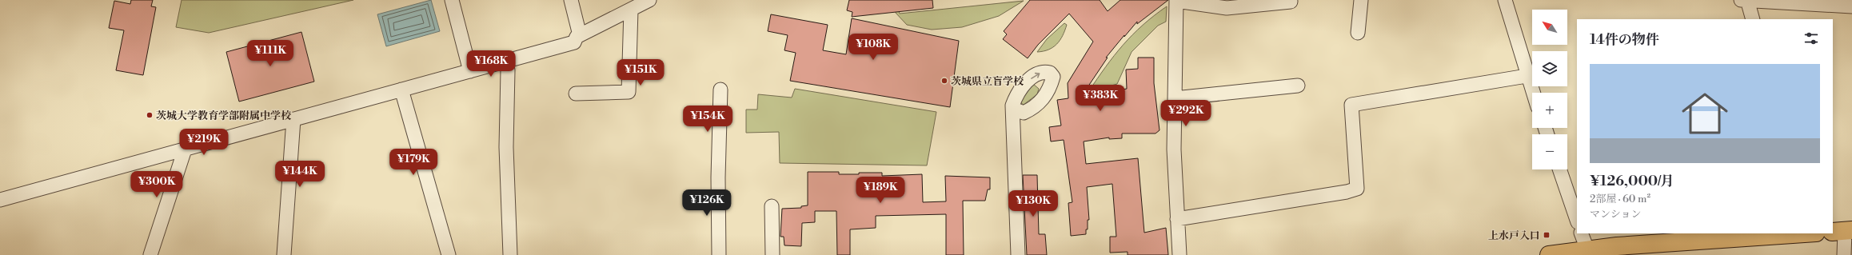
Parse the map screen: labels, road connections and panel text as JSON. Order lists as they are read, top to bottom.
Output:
{
  "places": {
    "other": ["茨城県立盲学校", "茨城大学教育学部附属中学校"],
    "transit": ["上水戸入口"]
  },
  "north": "top left",
  "page": {
    "map_buttons": ["+", "−"],
    "heading": "14件の物件",
    "price": [
      "¥108K",
      "¥111K",
      "¥168K",
      "¥151K",
      "¥383K",
      "¥292K",
      "¥154K",
      "¥219K",
      "¥179K",
      "¥144K",
      "¥300K",
      "¥189K",
      "¥126K",
      "¥130K"
    ],
    "list": [
      {
        "name": "¥126,000/月",
        "note": "2部屋 · 60 m² · マンション"
      }
    ]
  }
}
